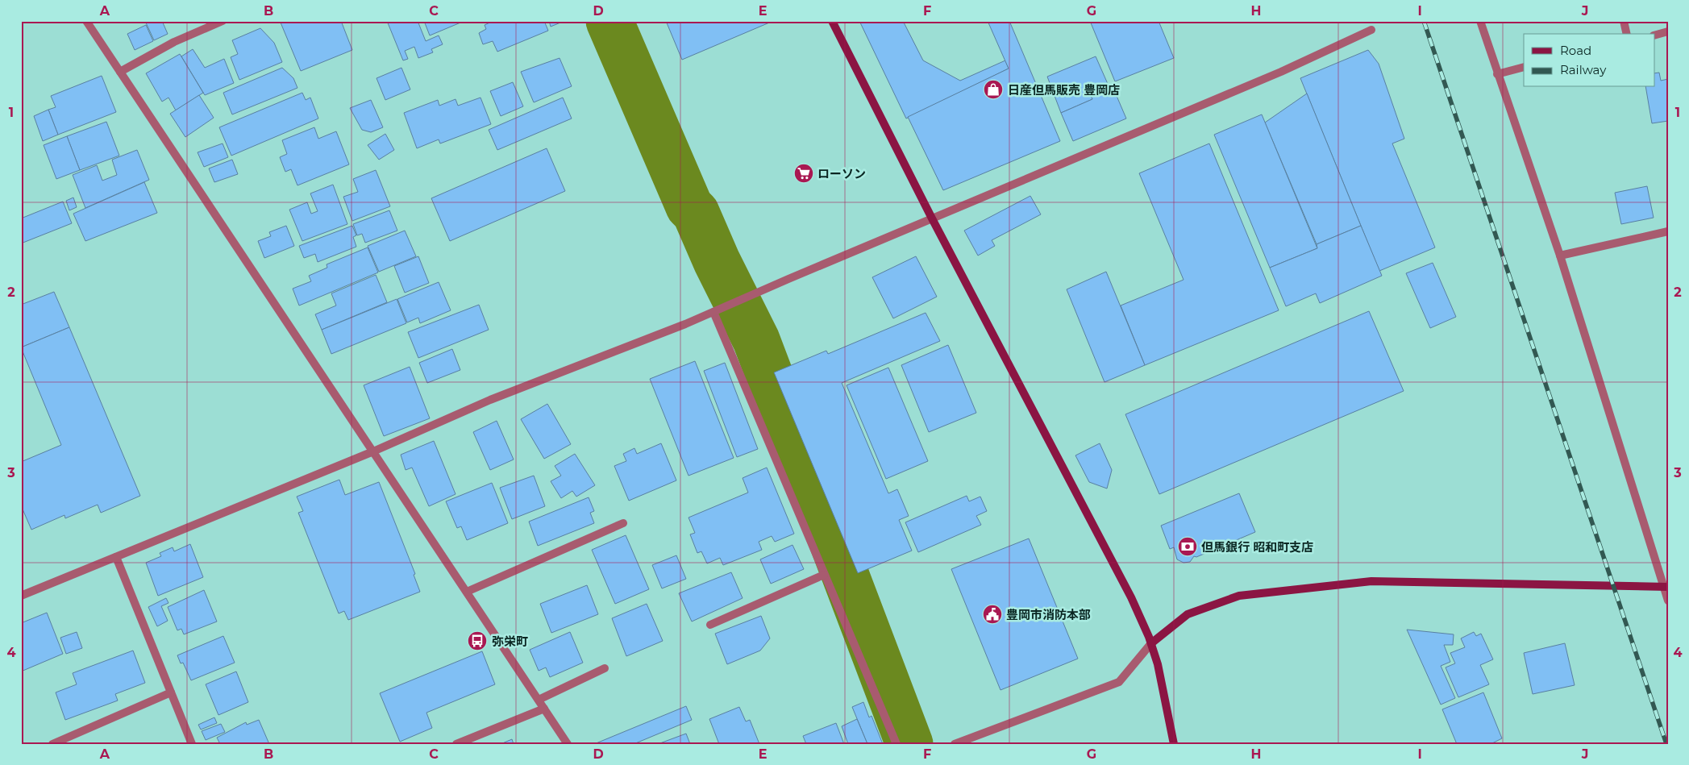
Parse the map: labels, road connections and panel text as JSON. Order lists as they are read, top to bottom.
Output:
{
  "places": {
    "shop": ["日産但馬販売 豊岡店"],
    "supermarket": ["ローソン"],
    "bank": ["但馬銀行 昭和町支店"],
    "public building": ["豊岡市消防本部"],
    "bus stop": ["弥栄町"]
  },
  "legend": ["Road", "Railway"],
  "grid": {
    "columns": [
      "A",
      "B",
      "C",
      "D",
      "E",
      "F",
      "G",
      "H",
      "I",
      "J"
    ],
    "rows": [
      "1",
      "2",
      "3",
      "4"
    ]
  }
}
